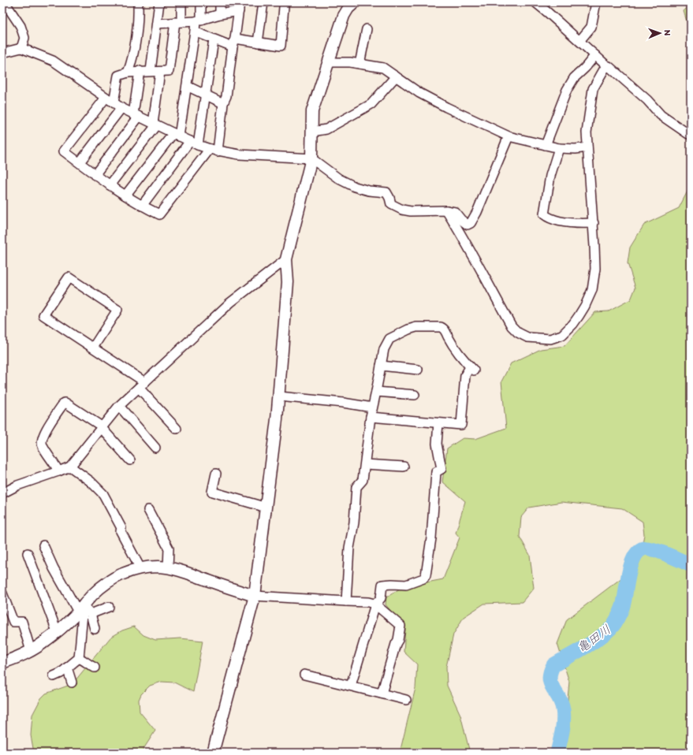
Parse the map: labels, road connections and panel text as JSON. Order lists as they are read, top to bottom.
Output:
{
  "water": ["亀田川"],
  "north": "right"
}
